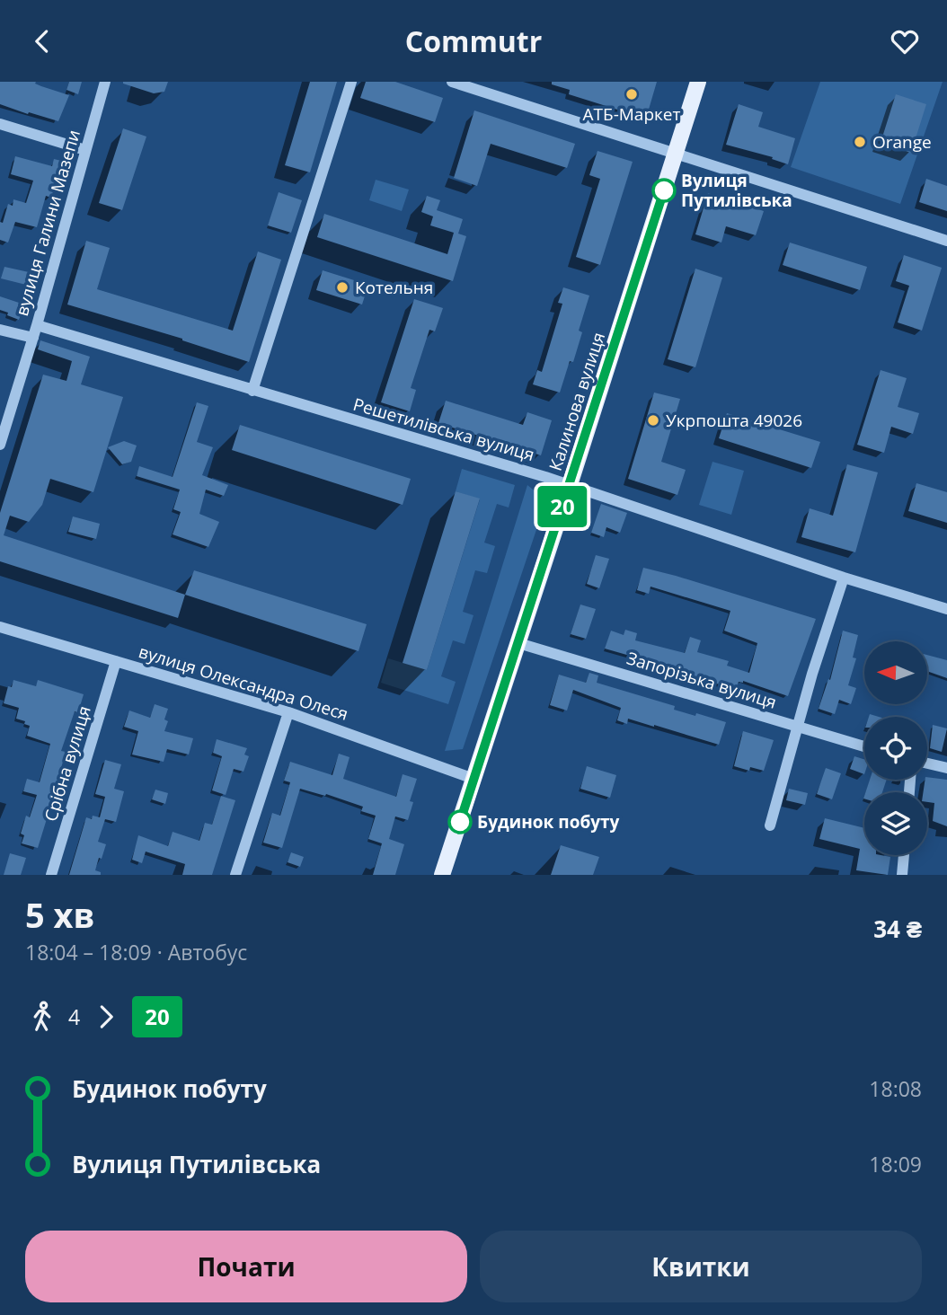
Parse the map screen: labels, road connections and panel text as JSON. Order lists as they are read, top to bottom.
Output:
{
  "streets": {
    "main road": ["Калинова вулиця"],
    "street": [
      "вулиця Галини Мазепи",
      "Решетилівська вулиця",
      "Запорізька вулиця",
      "вулиця Олександра Олеся",
      "Срібна вулиця"
    ]
  },
  "crossings": [
    ["вулиця Галини Мазепи", "Решетилівська вулиця"],
    ["Калинова вулиця", "Решетилівська вулиця"],
    ["Калинова вулиця", "Запорізька вулиця"],
    ["Калинова вулиця", "вулиця Олександра Олеся"],
    ["вулиця Олександра Олеся", "Срібна вулиця"]
  ],
  "places": [
    "АТБ-Маркет",
    "Orange",
    "Вулиця Путилівська",
    "Котельня",
    "Укрпошта 49026",
    "Будинок побуту"
  ],
  "lines": ["bus line 20"],
  "north": "left",
  "page": {
    "header": "Commutr",
    "on_map": "20",
    "heading": ["5 хв", "18:04 – 18:09 · Автобус", "34 ₴"],
    "legs": ["4", "20"],
    "list": [
      {
        "name": "Будинок побуту",
        "value": "18:08"
      },
      {
        "name": "Вулиця Путилівська",
        "value": "18:09"
      }
    ],
    "buttons": ["Почати", "Квитки"]
  }
}
